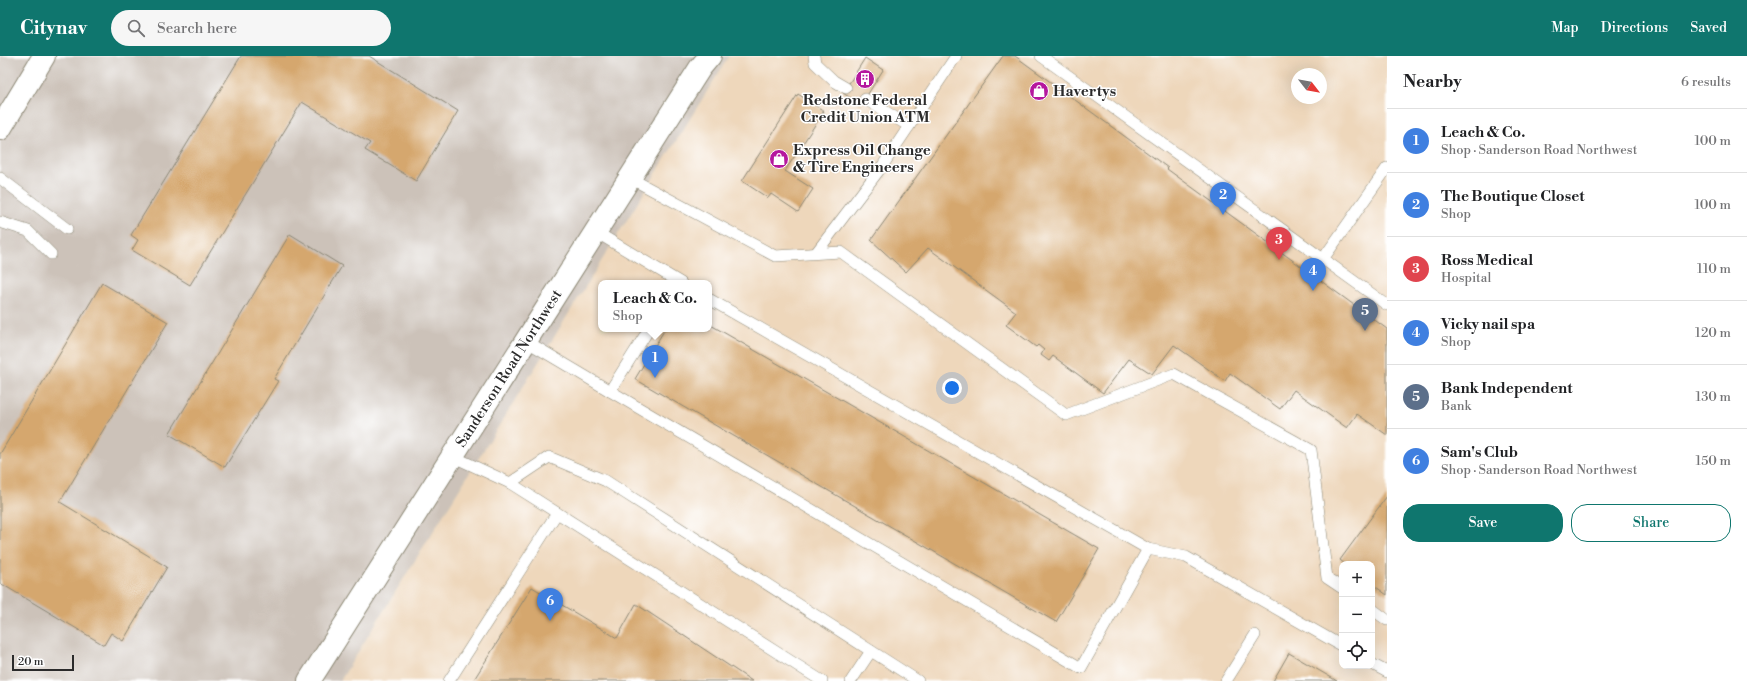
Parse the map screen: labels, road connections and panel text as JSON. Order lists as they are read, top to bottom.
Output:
{
  "streets": {
    "street": ["Sanderson Road Northwest"]
  },
  "places": {
    "building": ["Redstone Federal Credit Union ATM"],
    "shop": ["Havertys", "Express Oil Change & Tire Engineers"]
  },
  "scale_bar": "20 m",
  "north": "bottom right",
  "page": {
    "header": "Citynav",
    "search": "Search here",
    "nav": ["Map", "Directions", "Saved"],
    "heading": ["Nearby", "6 results"],
    "list": [
      {
        "mark": "1",
        "name": "Leach & Co.",
        "note": "Shop · Sanderson Road Northwest",
        "value": "100 m"
      },
      {
        "mark": "2",
        "name": "The Boutique Closet",
        "note": "Shop",
        "value": "100 m"
      },
      {
        "mark": "3",
        "name": "Ross Medical",
        "note": "Hospital",
        "value": "110 m"
      },
      {
        "mark": "4",
        "name": "Vicky nail spa",
        "note": "Shop",
        "value": "120 m"
      },
      {
        "mark": "5",
        "name": "Bank Independent",
        "note": "Bank",
        "value": "130 m"
      },
      {
        "mark": "6",
        "name": "Sam's Club",
        "note": "Shop · Sanderson Road Northwest",
        "value": "150 m"
      }
    ],
    "pins": [
      "2",
      "3",
      "4",
      "5",
      "1",
      "6"
    ],
    "popup": ["Leach & Co.", "Shop"],
    "buttons": ["Save", "Share"],
    "map_buttons": ["+", "−"],
    "scale": "20 m"
  }
}
